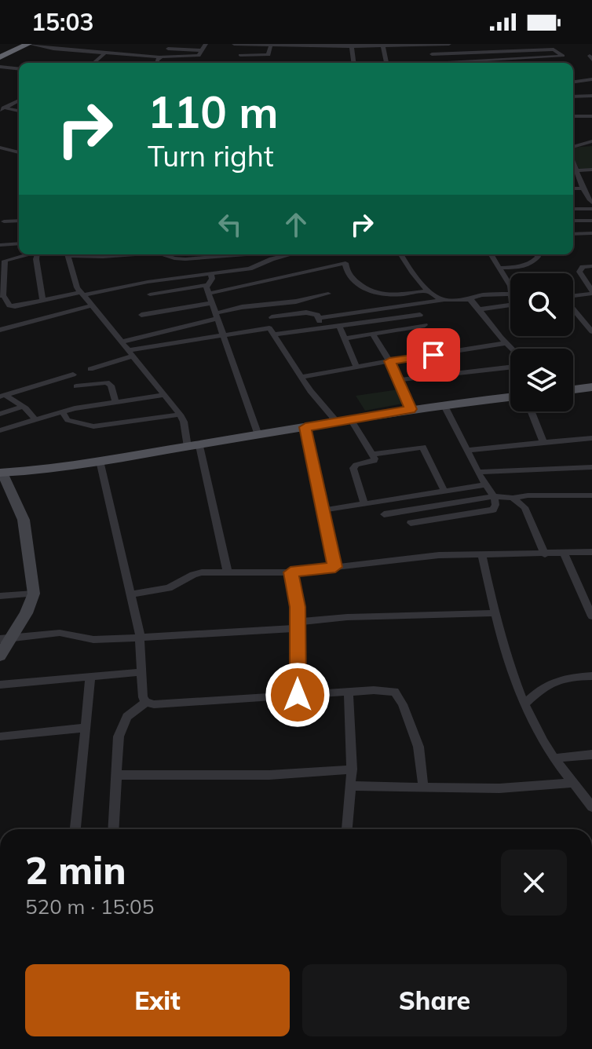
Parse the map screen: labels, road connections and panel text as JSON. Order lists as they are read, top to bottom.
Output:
{
  "page": {
    "status": "15:03",
    "turn": ["110 m", "Turn right"],
    "heading": ["2 min", "520 m · 15:05"],
    "buttons": ["Exit", "Share"]
  }
}
